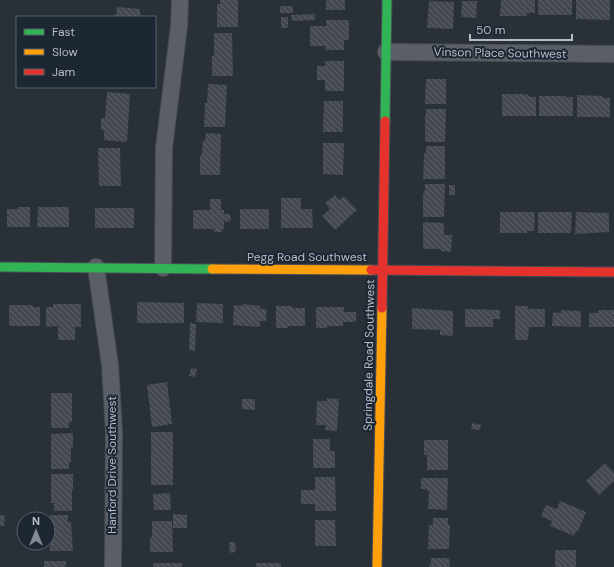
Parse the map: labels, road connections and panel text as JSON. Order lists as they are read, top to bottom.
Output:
{
  "streets": {
    "street": [
      "Vinson Place Southwest",
      "Pegg Road Southwest",
      "Springdale Road Southwest",
      "Hanford Drive Southwest"
    ]
  },
  "crossings": [
    ["Vinson Place Southwest", "Springdale Road Southwest"],
    ["Pegg Road Southwest", "Springdale Road Southwest"],
    ["Pegg Road Southwest", "Hanford Drive Southwest"]
  ],
  "legend": ["Fast", "Slow", "Jam"],
  "scale_bar": "50 m",
  "north": "top"
}
